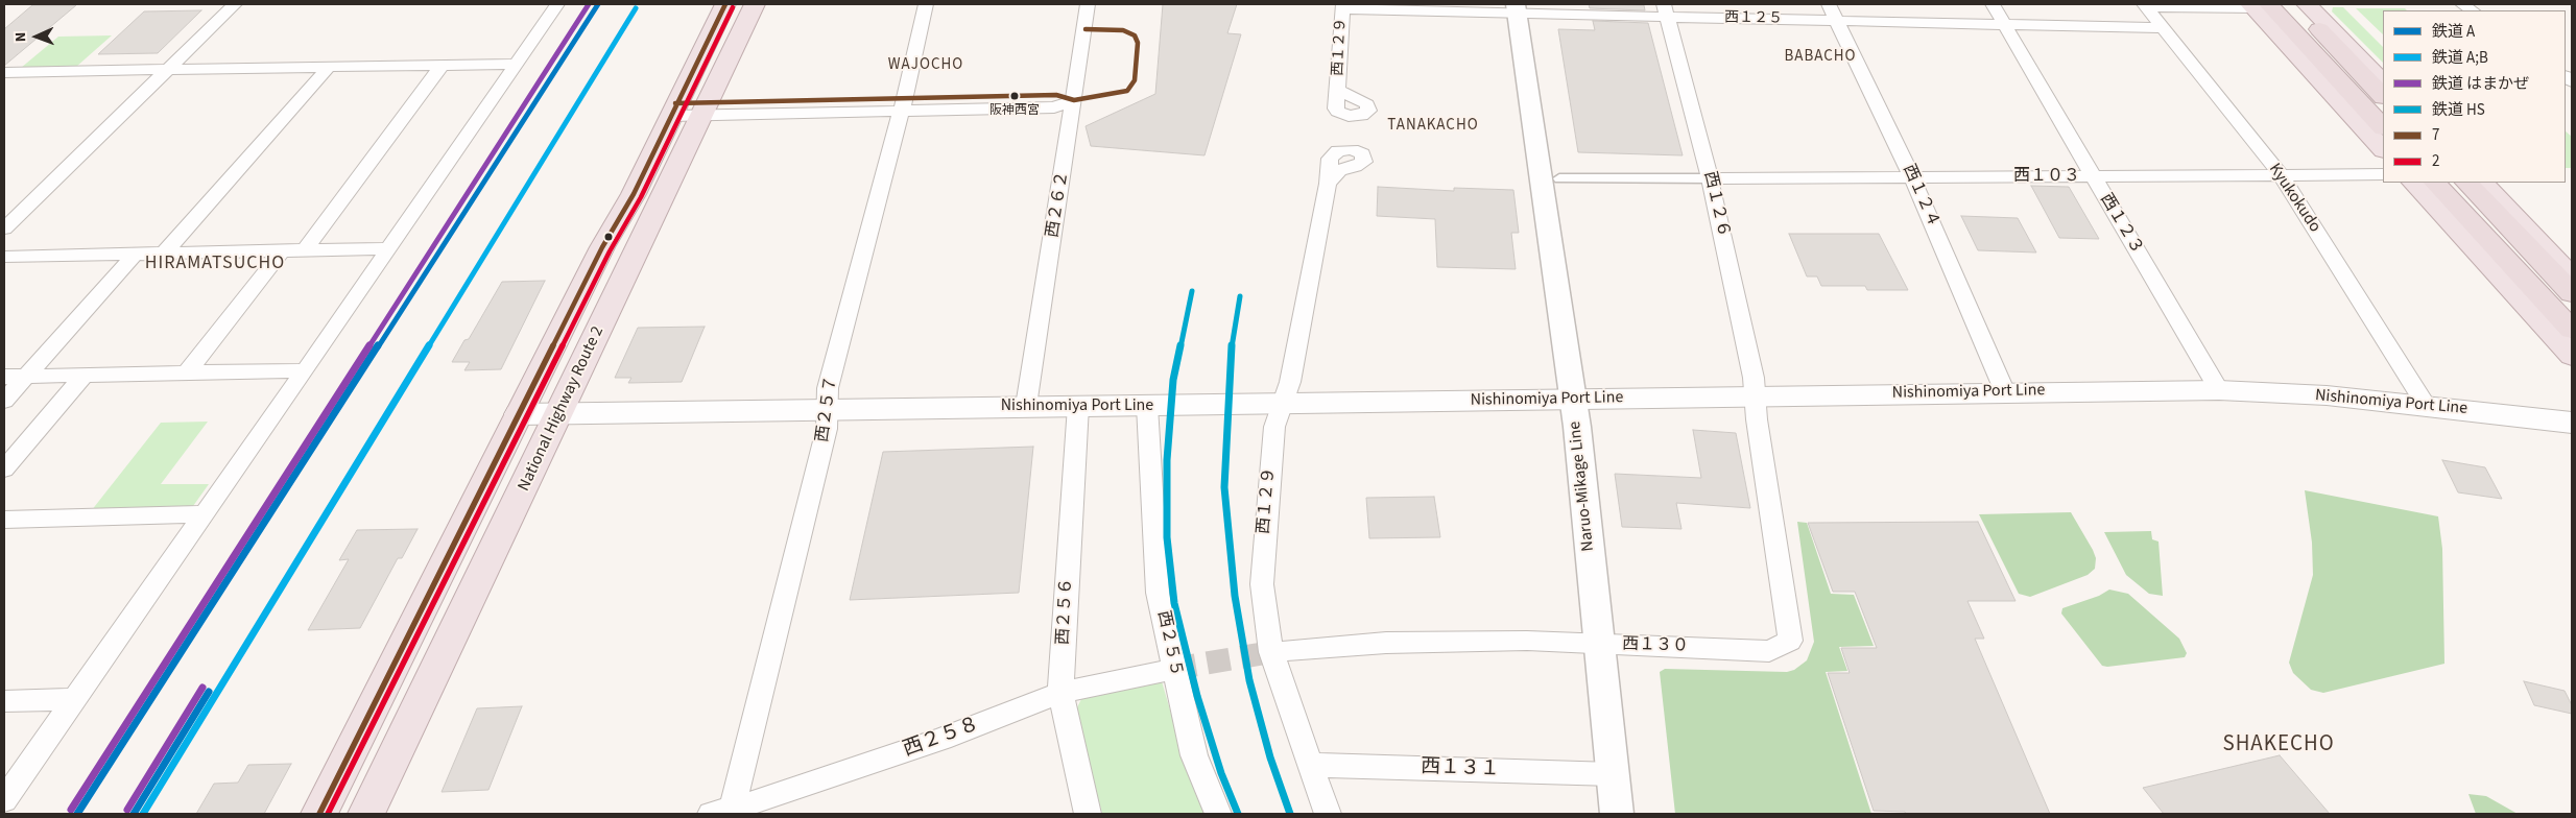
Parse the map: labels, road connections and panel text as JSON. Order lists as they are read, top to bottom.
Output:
{
  "streets": {
    "highway": ["National Highway Route 2"],
    "main road": ["Nishinomiya Port Line"],
    "street": [
      "西１２５",
      "西１２９",
      "西１０３",
      "西１２４",
      "Kyukokudo",
      "西２６２",
      "西１２６",
      "西１２３",
      "西２５７",
      "Naruo-Mikage Line",
      "西２５６",
      "西２５５",
      "西１３０",
      "西２５８",
      "西１３１"
    ]
  },
  "crossings": [
    ["西１２５", "西１２９"],
    ["西１２５", "西１２４"],
    ["西１２５", "Kyukokudo"],
    ["西１２５", "西１２６"],
    ["西１２５", "西１２３"],
    ["西１２５", "Naruo-Mikage Line"],
    ["西１２９", "Nishinomiya Port Line"],
    ["西１２９", "西１３０"],
    ["西１２９", "西１３１"],
    ["西１０３", "西１２４"],
    ["西１０３", "Kyukokudo"],
    ["西１０３", "西１２６"],
    ["西１０３", "西１２３"],
    ["西１２４", "Nishinomiya Port Line"],
    ["Kyukokudo", "Nishinomiya Port Line"],
    ["西２６２", "Nishinomiya Port Line"],
    ["西１２６", "Nishinomiya Port Line"],
    ["西１２６", "西１３０"],
    ["西１２３", "Nishinomiya Port Line"],
    ["Nishinomiya Port Line", "National Highway Route 2"],
    ["Nishinomiya Port Line", "西２５７"],
    ["Nishinomiya Port Line", "Naruo-Mikage Line"],
    ["Nishinomiya Port Line", "西２５６"],
    ["Nishinomiya Port Line", "西２５５"],
    ["Nishinomiya Port Line", "西１３０"],
    ["西２５７", "西２５８"],
    ["Naruo-Mikage Line", "西１３０"],
    ["Naruo-Mikage Line", "西１３１"],
    ["西２５６", "西２５８"],
    ["西２５５", "西２５８"]
  ],
  "districts": [
    "BABACHO",
    "WAJOCHO",
    "TANAKACHO",
    "HIRAMATSUCHO",
    "SHAKECHO"
  ],
  "places": ["阪神西宮"],
  "lines": [
    "rail line A",
    "rail line はまかぜ",
    "transit line 7",
    "transit line 2",
    "rail line A;B",
    "rail line HS"
  ],
  "legend": [
    "鉄道 A",
    "鉄道 A;B",
    "鉄道 はまかぜ",
    "鉄道 HS",
    "7",
    "2"
  ],
  "north": "left"
}
